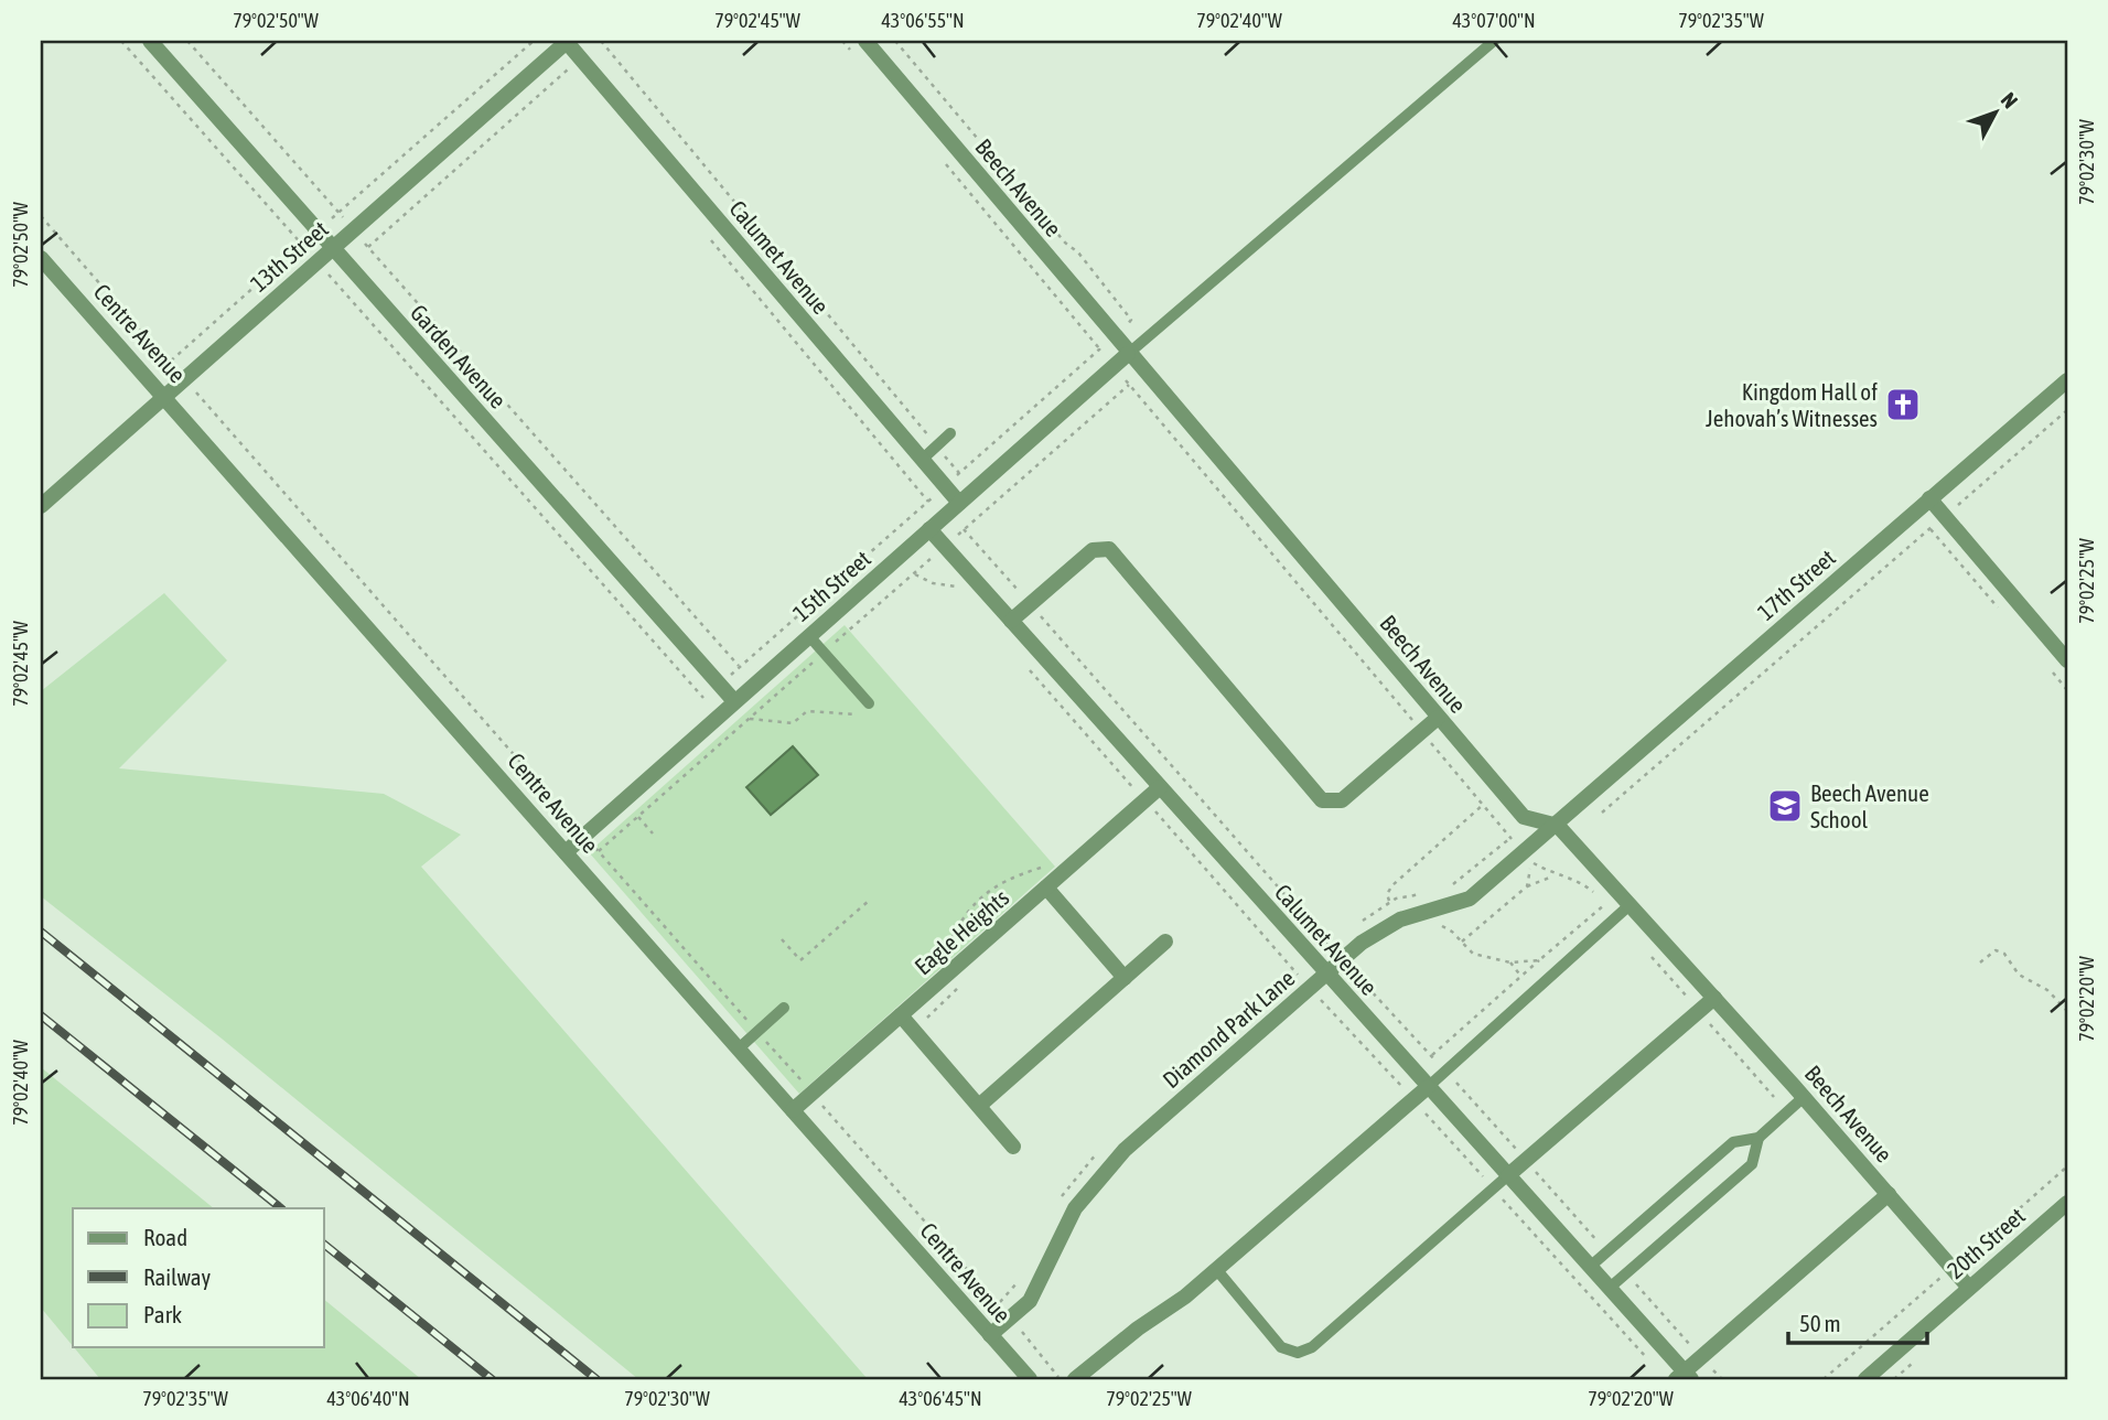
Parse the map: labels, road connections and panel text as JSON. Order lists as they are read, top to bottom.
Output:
{
  "streets": {
    "street": [
      "Beech Avenue",
      "13th Street",
      "Calumet Avenue",
      "Centre Avenue",
      "Garden Avenue",
      "17th Street",
      "15th Street",
      "Eagle Heights",
      "Diamond Park Lane",
      "20th Street"
    ]
  },
  "crossings": [
    ["Beech Avenue", "17th Street"],
    ["Beech Avenue", "15th Street"],
    ["Beech Avenue", "Diamond Park Lane"],
    ["Beech Avenue", "20th Street"],
    ["13th Street", "Calumet Avenue"],
    ["13th Street", "Centre Avenue"],
    ["13th Street", "Garden Avenue"],
    ["Calumet Avenue", "15th Street"],
    ["Calumet Avenue", "Eagle Heights"],
    ["Calumet Avenue", "Diamond Park Lane"],
    ["Centre Avenue", "15th Street"],
    ["Centre Avenue", "Eagle Heights"],
    ["Centre Avenue", "Diamond Park Lane"],
    ["Garden Avenue", "15th Street"],
    ["17th Street", "Diamond Park Lane"]
  ],
  "places": {
    "church": ["Kingdom Hall of Jehovah’s Witnesses"],
    "school or university": ["Beech Avenue School"]
  },
  "legend": ["Road", "Railway", "Park"],
  "scale_bar": "50 m",
  "north": "top right",
  "coordinates": [
    "79°02'50\"W",
    "79°02'45\"W",
    "43°06'55\"N",
    "79°02'40\"W",
    "43°07'00\"N",
    "79°02'35\"W",
    "79°02'30\"W",
    "79°02'25\"W",
    "79°02'20\"W",
    "43°06'40\"N",
    "43°06'45\"N"
  ]
}
